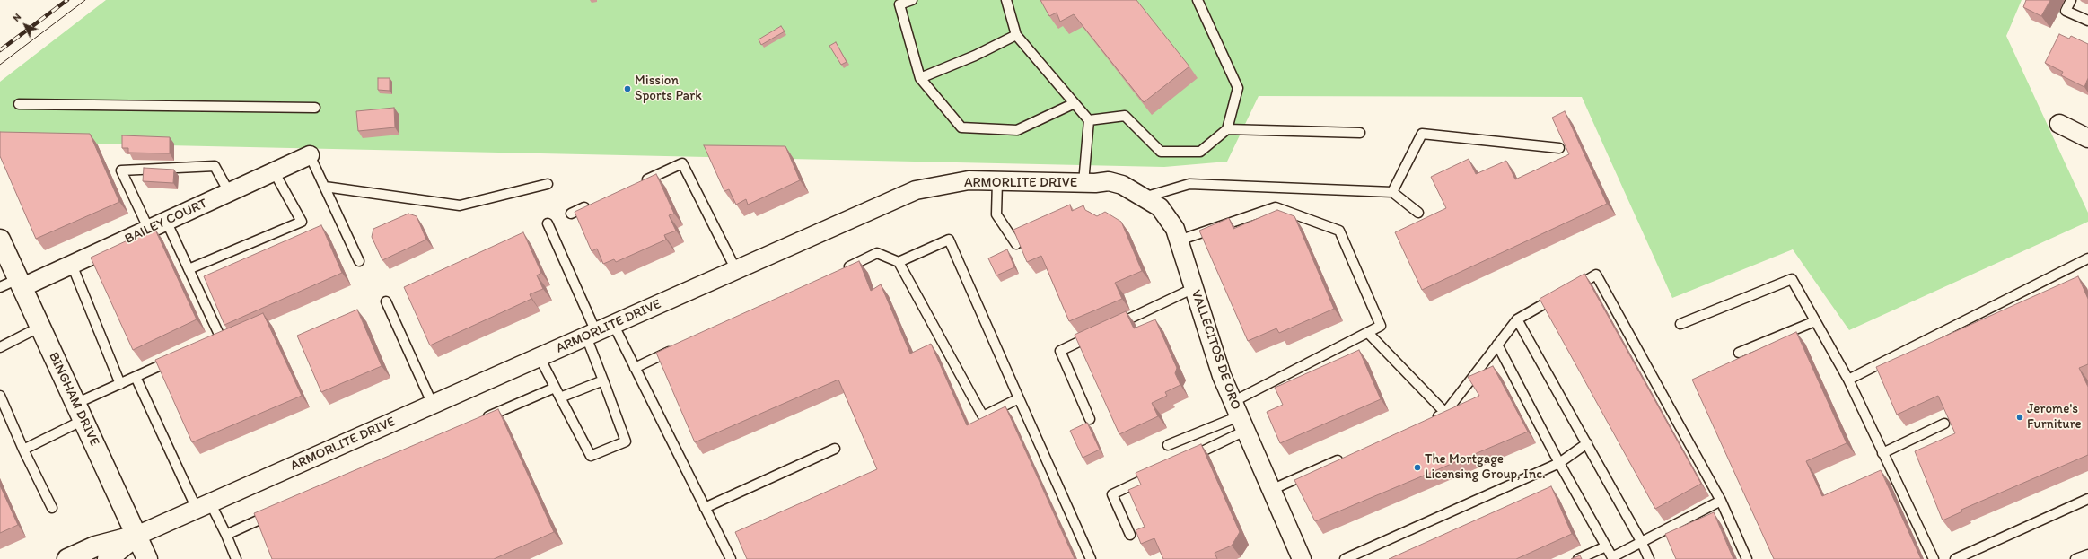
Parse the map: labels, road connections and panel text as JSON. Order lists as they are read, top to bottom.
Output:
{
  "streets": {
    "street": [
      "ARMORLITE DRIVE",
      "BAILEY COURT",
      "VALLECITOS DE ORO",
      "BINGHAM DRIVE"
    ]
  },
  "crossings": [
    ["ARMORLITE DRIVE", "VALLECITOS DE ORO"],
    ["ARMORLITE DRIVE", "BINGHAM DRIVE"],
    ["BAILEY COURT", "BINGHAM DRIVE"]
  ],
  "places": ["Mission Sports Park", "Jerome's Furniture", "The Mortgage Licensing Group, Inc."],
  "north": "top left"
}
